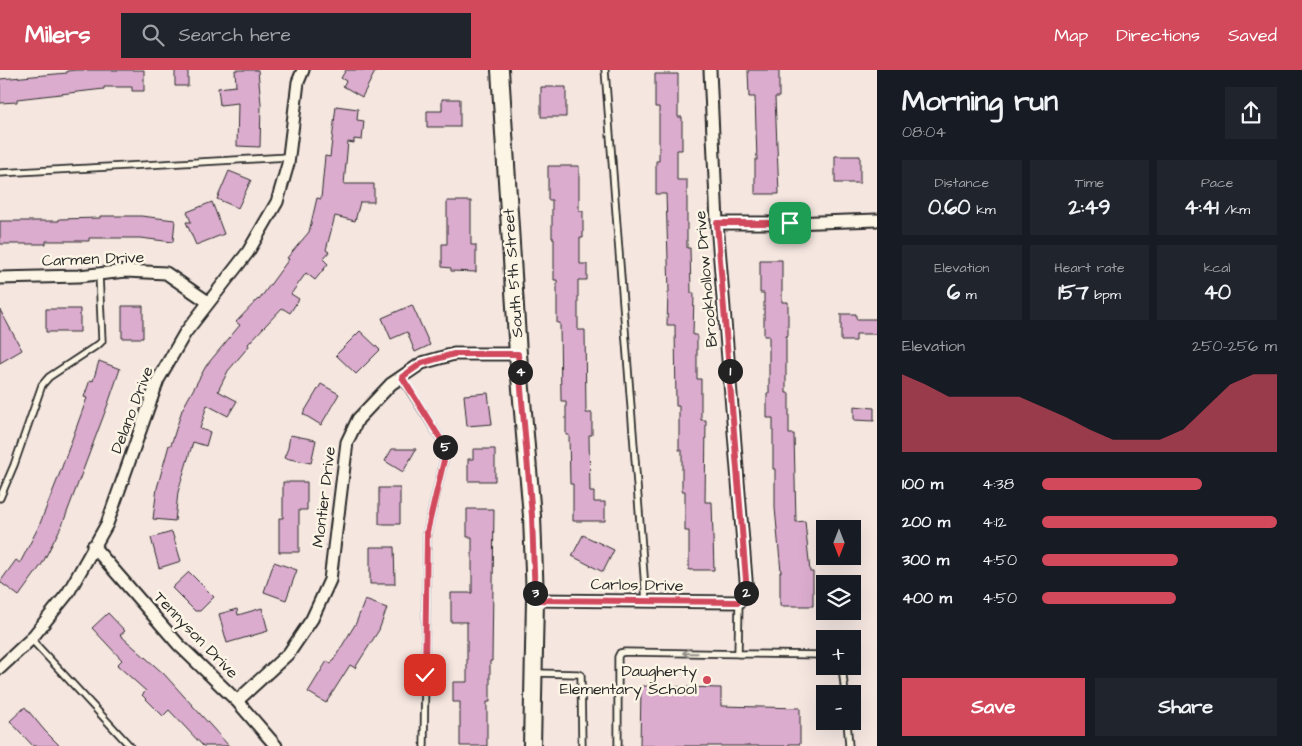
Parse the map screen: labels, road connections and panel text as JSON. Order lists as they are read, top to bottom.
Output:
{
  "streets": {
    "street": [
      "Carmen Drive",
      "South 5th Street",
      "Brookhollow Drive",
      "Delano Drive",
      "Montier Drive",
      "Carlos Drive",
      "Tennyson Drive"
    ]
  },
  "crossings": [
    ["Carmen Drive", "Delano Drive"],
    ["South 5th Street", "Montier Drive"],
    ["South 5th Street", "Carlos Drive"],
    ["Brookhollow Drive", "Carlos Drive"],
    ["Delano Drive", "Tennyson Drive"],
    ["Montier Drive", "Tennyson Drive"]
  ],
  "places": ["Daugherty Elementary School"],
  "north": "bottom",
  "page": {
    "header": "Milers",
    "search": "Search here",
    "nav": ["Map", "Directions", "Saved"],
    "heading": ["Morning run", "08:04"],
    "stats": [
      ["Distance", "0.60 km"],
      ["Time", "2:49"],
      ["Pace", "4:41 /km"],
      ["Elevation", "6 m"],
      ["Heart rate", "157 bpm"],
      ["kcal", "40"]
    ],
    "chart": ["Elevation", "250–256 m"],
    "pins": [
      "1",
      "4",
      "5",
      "2",
      "3"
    ],
    "list": [
      {
        "name": "100 m",
        "note": "4:38"
      },
      {
        "name": "200 m",
        "note": "4:12"
      },
      {
        "name": "300 m",
        "note": "4:50"
      },
      {
        "name": "400 m",
        "note": "4:50"
      }
    ],
    "map_buttons": ["+", "−"],
    "buttons": ["Save", "Share"]
  }
}
